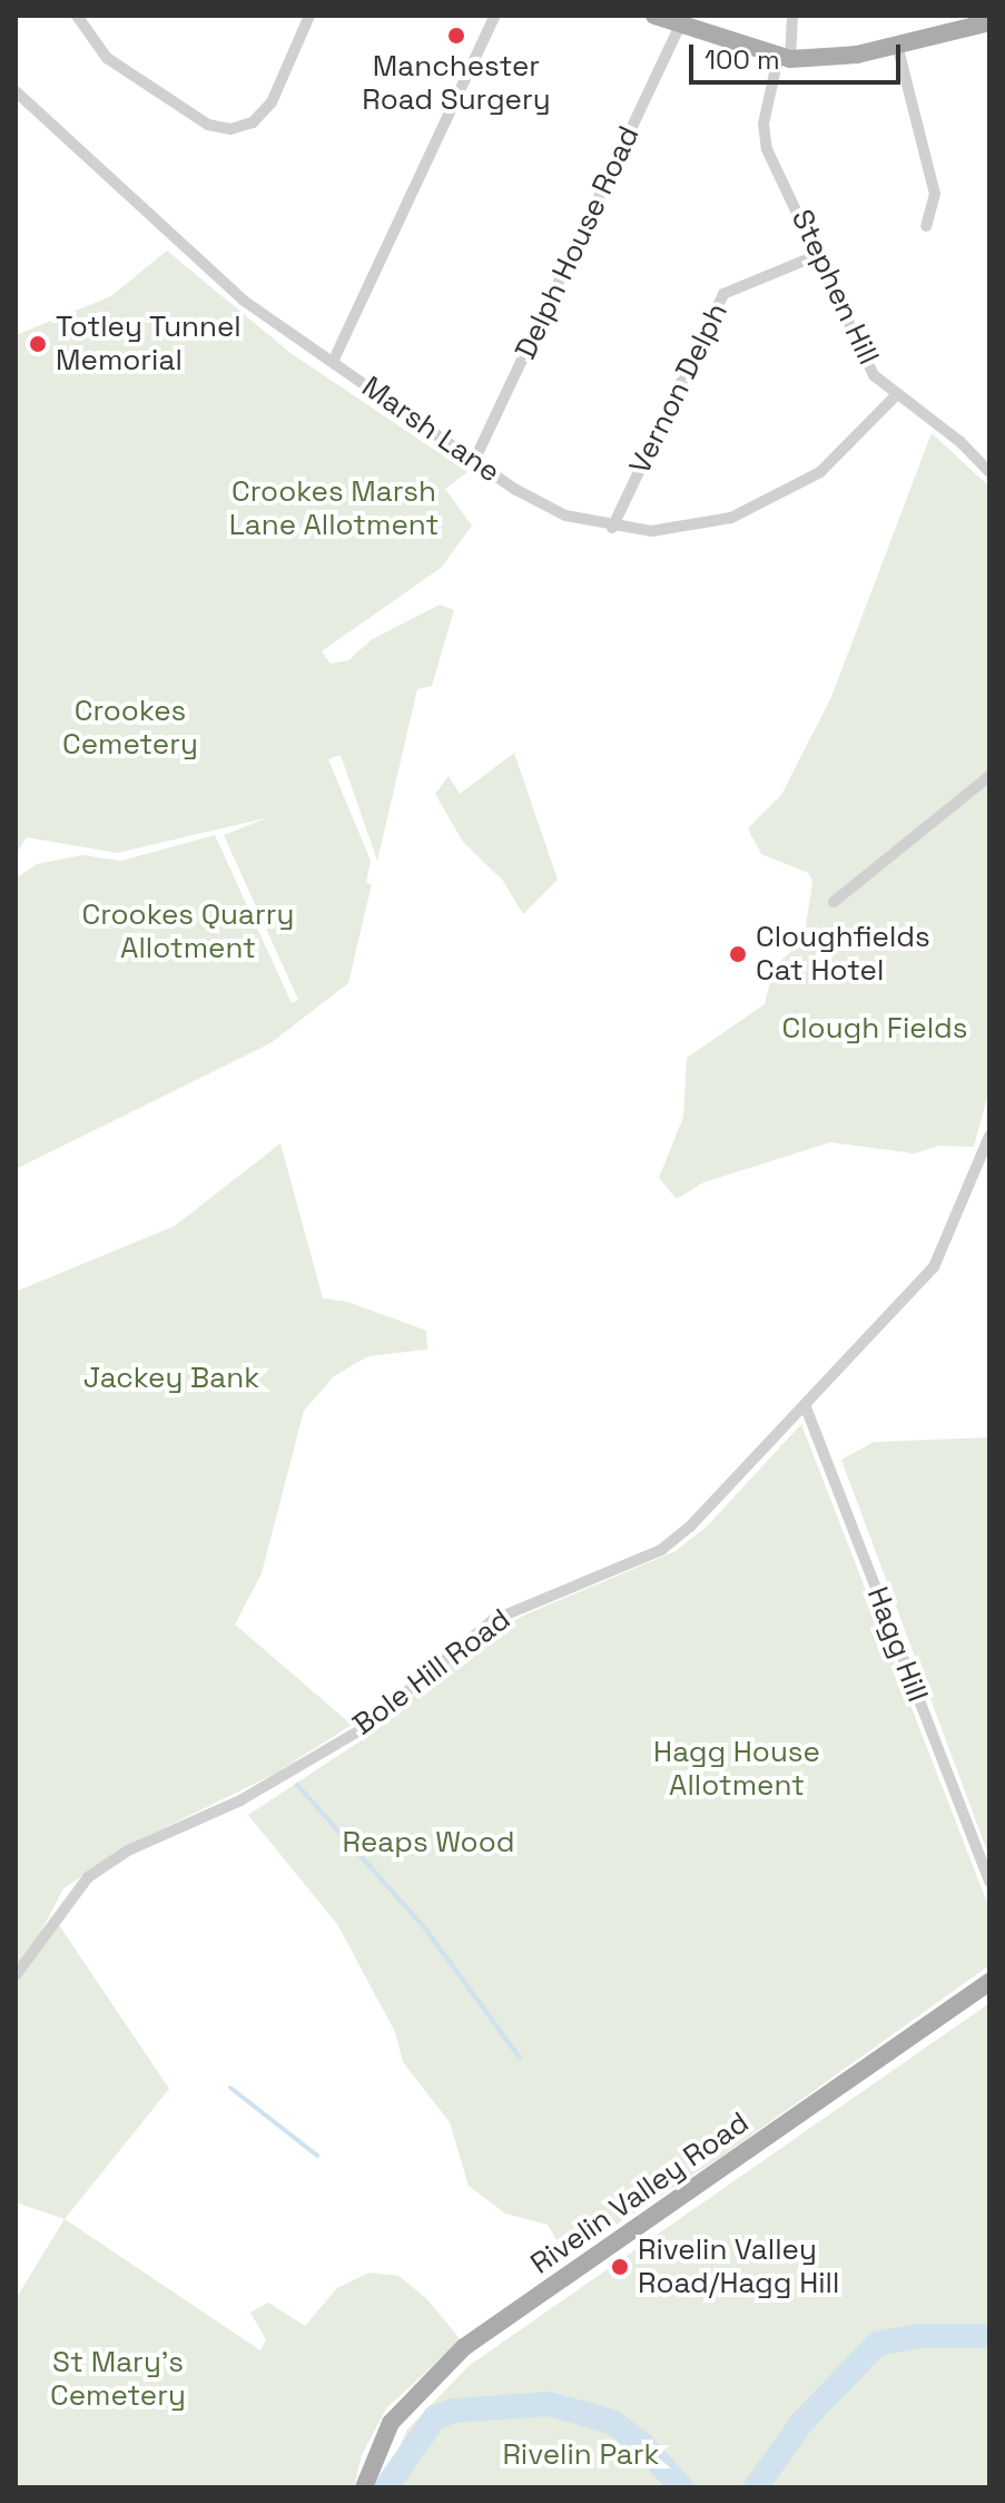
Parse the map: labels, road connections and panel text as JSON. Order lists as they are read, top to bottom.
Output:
{
  "streets": {
    "main road": ["Rivelin Valley Road"],
    "street": [
      "Delph House Road",
      "Stephen Hill",
      "Vernon Delph",
      "Marsh Lane",
      "Hagg Hill",
      "Bole Hill Road"
    ]
  },
  "crossings": [
    ["Delph House Road", "Marsh Lane"],
    ["Stephen Hill", "Vernon Delph"],
    ["Stephen Hill", "Marsh Lane"],
    ["Vernon Delph", "Marsh Lane"],
    ["Hagg Hill", "Bole Hill Road"]
  ],
  "parks": [
    "Crookes Marsh Lane Allotment",
    "Crookes Cemetery",
    "Crookes Quarry Allotment",
    "Clough Fields",
    "Jackey Bank",
    "Hagg House Allotment",
    "Reaps Wood",
    "St Mary's Cemetery",
    "Rivelin Park"
  ],
  "places": [
    "Manchester Road Surgery",
    "Totley Tunnel Memorial",
    "Cloughfields Cat Hotel",
    "Rivelin Valley Road/Hagg Hill"
  ],
  "scale_bar": "100 m"
}
